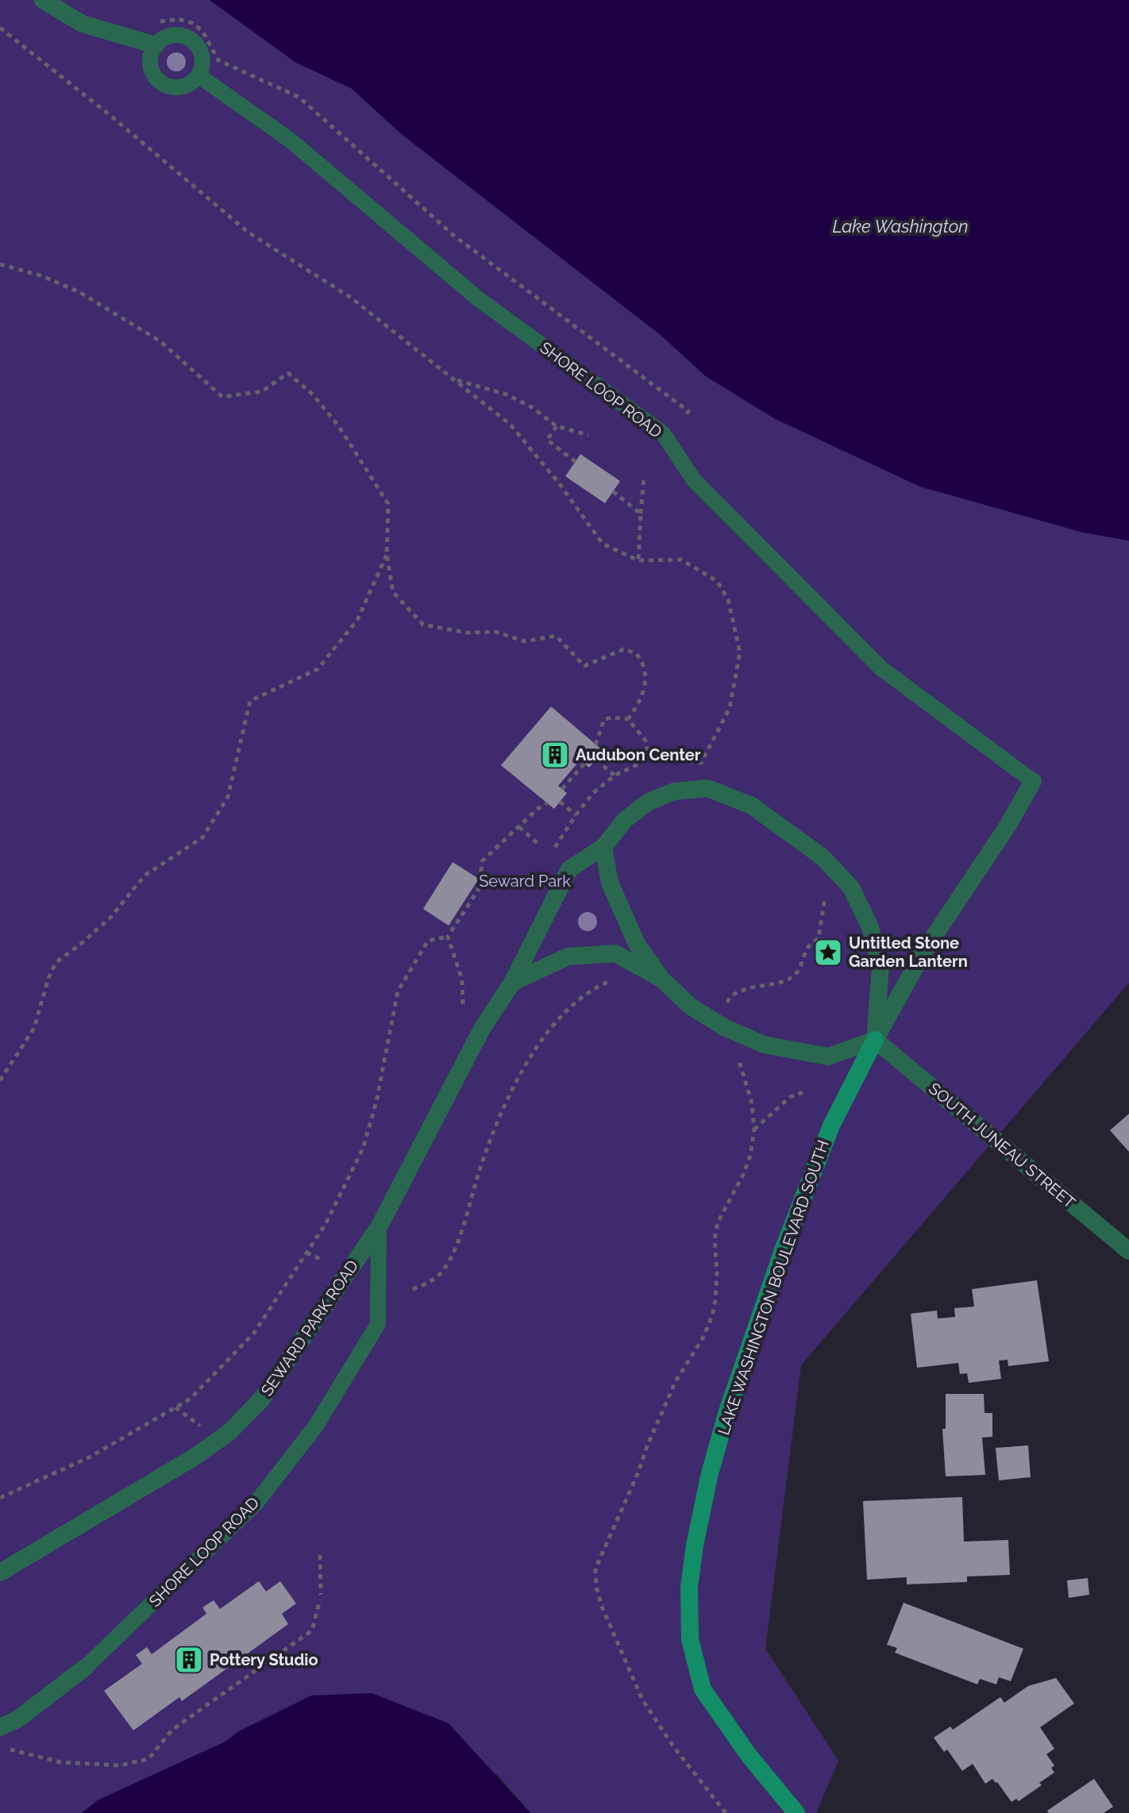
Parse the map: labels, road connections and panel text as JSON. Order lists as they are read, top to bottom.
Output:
{
  "streets": {
    "main road": ["LAKE WASHINGTON BOULEVARD SOUTH"],
    "street": ["SHORE LOOP ROAD", "SOUTH JUNEAU STREET", "SEWARD PARK ROAD"]
  },
  "crossings": [
    ["SHORE LOOP ROAD", "LAKE WASHINGTON BOULEVARD SOUTH"],
    ["SHORE LOOP ROAD", "SEWARD PARK ROAD"],
    ["SOUTH JUNEAU STREET", "LAKE WASHINGTON BOULEVARD SOUTH"],
    ["SOUTH JUNEAU STREET", "SEWARD PARK ROAD"],
    ["LAKE WASHINGTON BOULEVARD SOUTH", "SEWARD PARK ROAD"]
  ],
  "water": ["Lake Washington"],
  "parks": ["Seward Park"],
  "places": {
    "building": ["Audubon Center", "Pottery Studio"],
    "place": ["Untitled Stone Garden Lantern"]
  }
}
